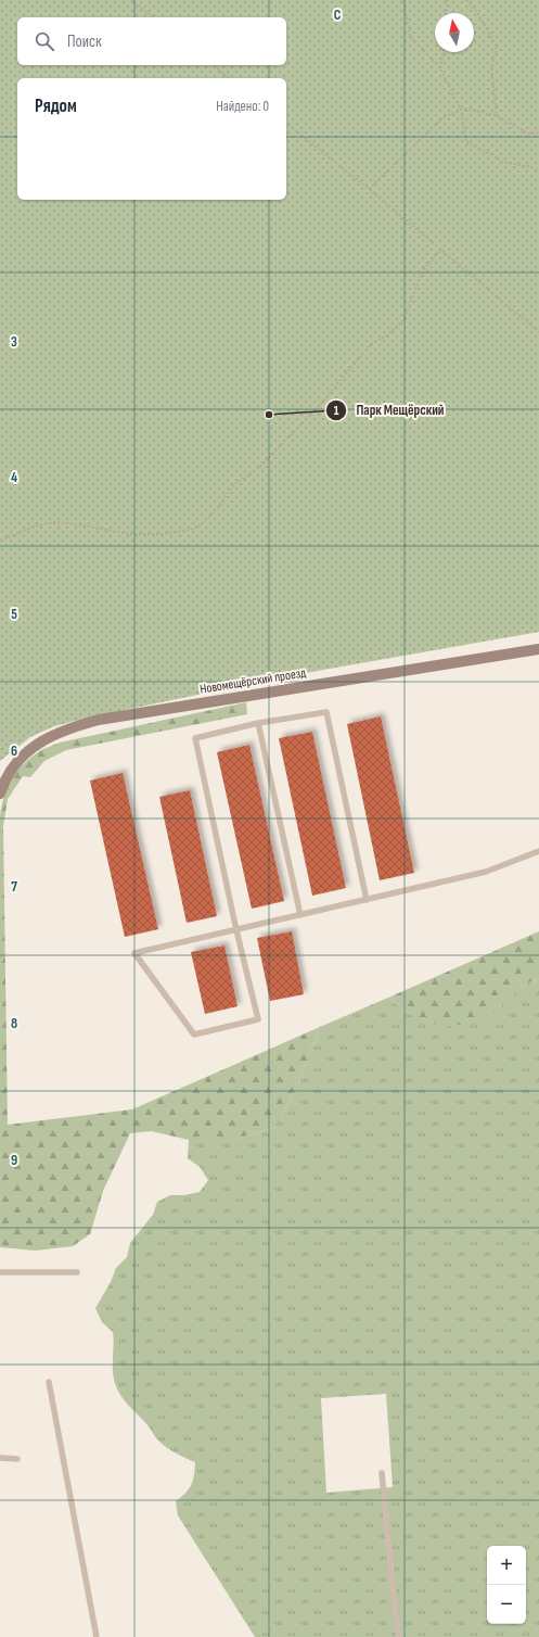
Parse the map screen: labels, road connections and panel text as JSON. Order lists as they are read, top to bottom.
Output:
{
  "streets": {
    "street": ["Новомещёрский проезд"]
  },
  "places": ["Парк Мещёрский"],
  "north": "top",
  "page": {
    "search": "Поиск",
    "heading": ["Рядом", "Найдено: 0"],
    "map_buttons": ["+", "−"]
  },
  "grid": {
    "columns": ["C"],
    "rows": [
      "3",
      "4",
      "5",
      "6",
      "7",
      "8",
      "9"
    ]
  }
}
